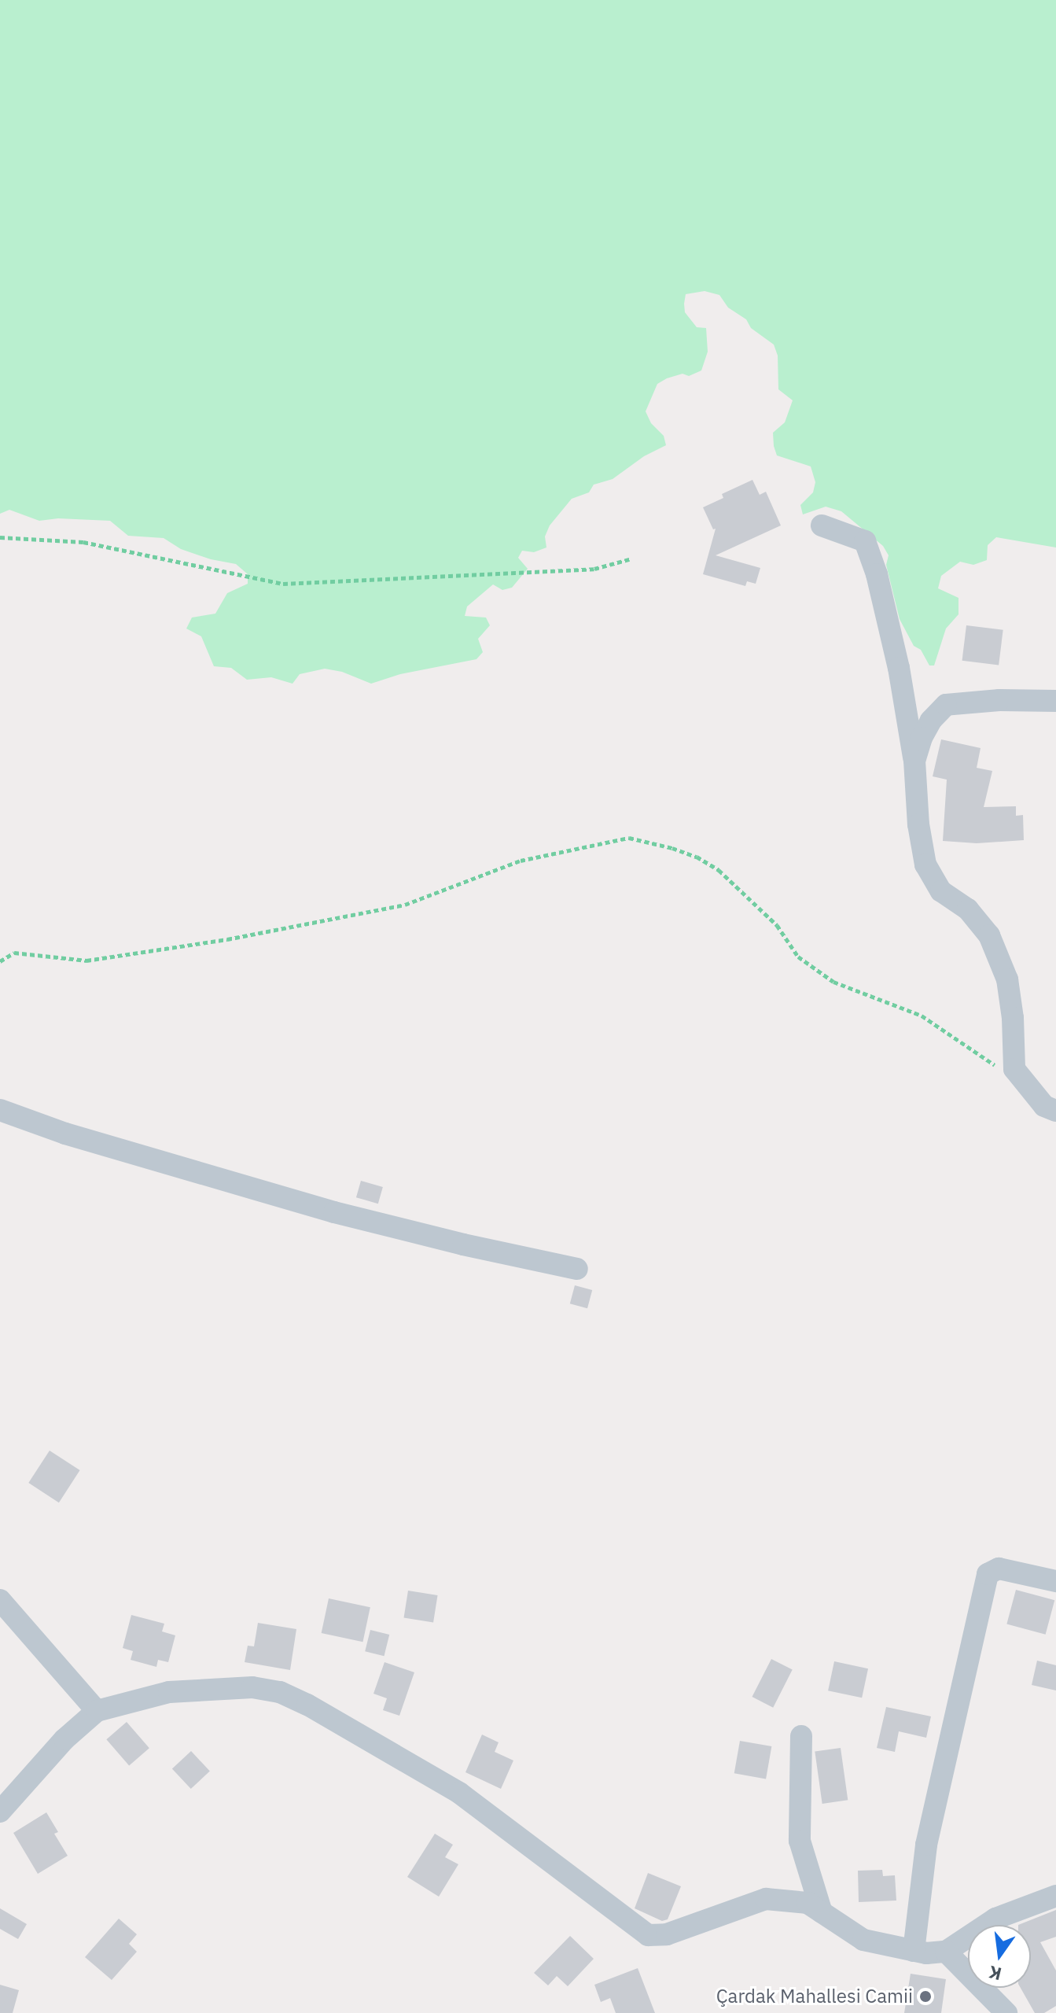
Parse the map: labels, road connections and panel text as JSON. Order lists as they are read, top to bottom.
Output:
{
  "places": ["Çardak Mahallesi Camii"],
  "north": "bottom"
}
